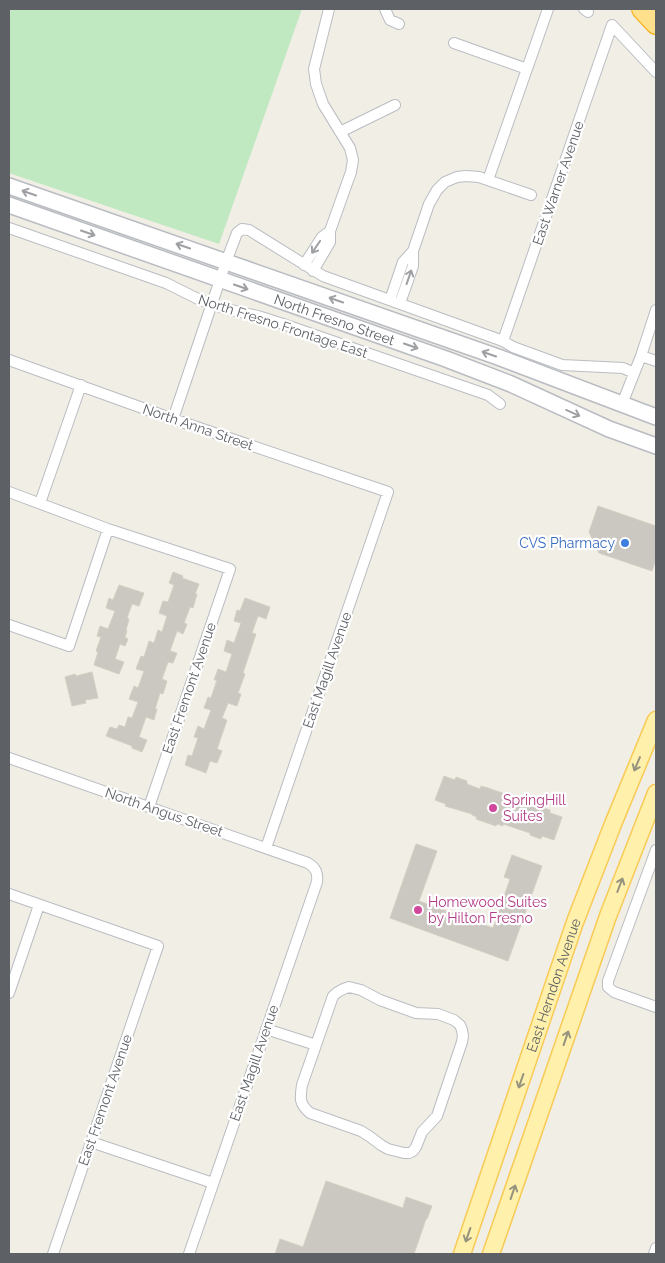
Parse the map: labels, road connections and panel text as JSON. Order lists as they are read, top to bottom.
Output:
{
  "streets": {
    "main road": ["North Fresno Street", "East Herndon Avenue"],
    "street": [
      "East Warner Avenue",
      "North Fresno Frontage East",
      "North Anna Street",
      "East Magill Avenue",
      "East Fremont Avenue",
      "North Angus Street"
    ]
  },
  "crossings": [
    ["North Anna Street", "East Magill Avenue"],
    ["East Magill Avenue", "North Angus Street"],
    ["East Fremont Avenue", "North Angus Street"]
  ],
  "places": ["CVS Pharmacy", "SpringHill Suites", "Homewood Suites by Hilton Fresno"]
}
